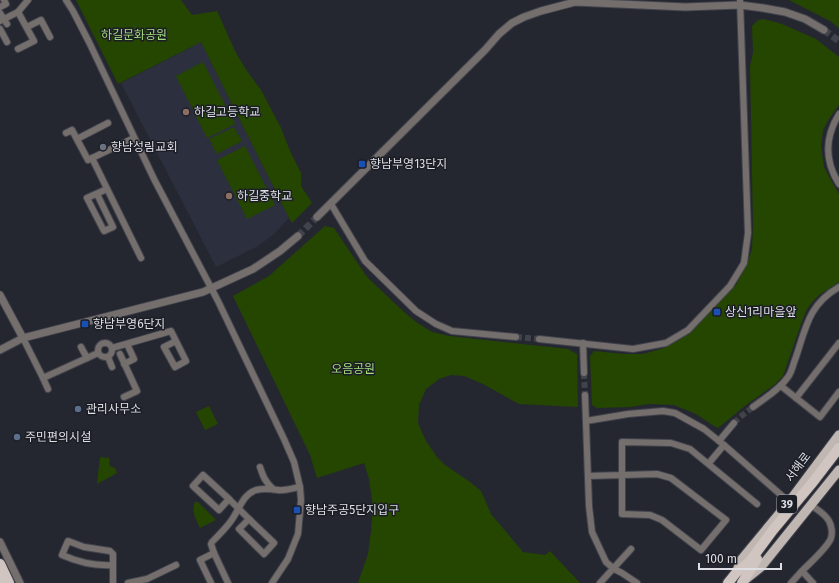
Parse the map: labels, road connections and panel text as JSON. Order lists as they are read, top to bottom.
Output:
{
  "streets": {
    "highway": ["서해로", "39"]
  },
  "parks": ["하길문화공원", "오음공원"],
  "places": {
    "other": [
      "하길고등학교",
      "향남성림교회",
      "하길중학교",
      "관리사무소",
      "주민편의시설"
    ],
    "transit": [
      "향남부영13단지",
      "상신1리마을앞",
      "향남부영6단지",
      "향남주공5단지입구"
    ]
  },
  "scale_bar": "100 m"
}
